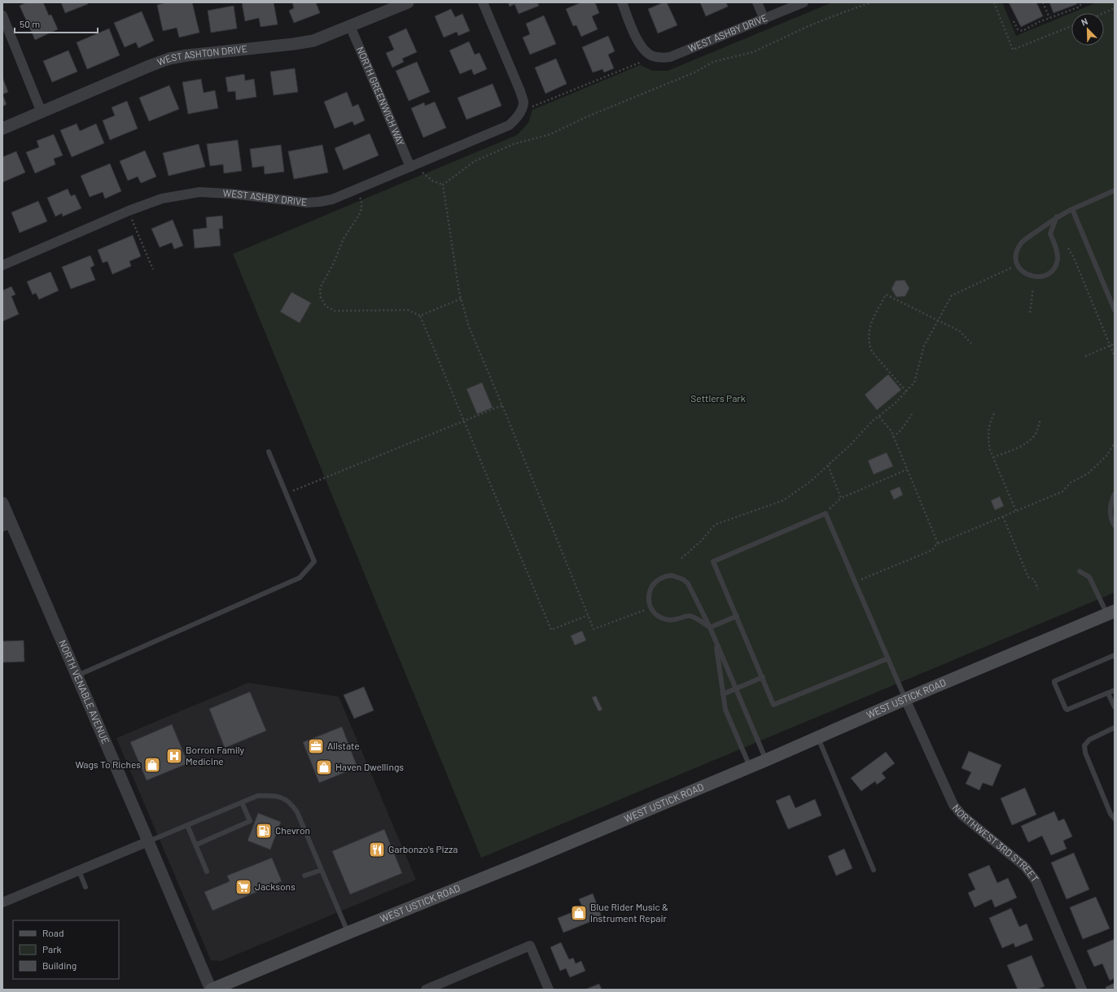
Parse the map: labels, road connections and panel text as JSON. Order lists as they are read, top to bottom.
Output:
{
  "streets": {
    "main road": ["WEST USTICK ROAD"],
    "street": [
      "WEST ASHBY DRIVE",
      "WEST ASHTON DRIVE",
      "NORTH GREENWICH WAY",
      "NORTH VENABLE AVENUE",
      "NORTHWEST 3RD STREET"
    ]
  },
  "crossings": [
    ["WEST ASHBY DRIVE", "NORTH GREENWICH WAY"],
    ["WEST ASHTON DRIVE", "NORTH GREENWICH WAY"],
    ["NORTH VENABLE AVENUE", "WEST USTICK ROAD"],
    ["WEST USTICK ROAD", "NORTHWEST 3RD STREET"]
  ],
  "parks": ["Settlers Park"],
  "places": {
    "office": ["Allstate"],
    "hospital": ["Borron Family Medicine"],
    "shop": ["Wags To Riches", "Haven Dwellings", "Blue Rider Music & Instrument Repair"],
    "fuel station": ["Chevron"],
    "restaurant": ["Garbonzo's Pizza"],
    "supermarket": ["Jacksons"]
  },
  "legend": ["Road", "Park", "Building"],
  "scale_bar": "50 m",
  "north": "top left"
}
